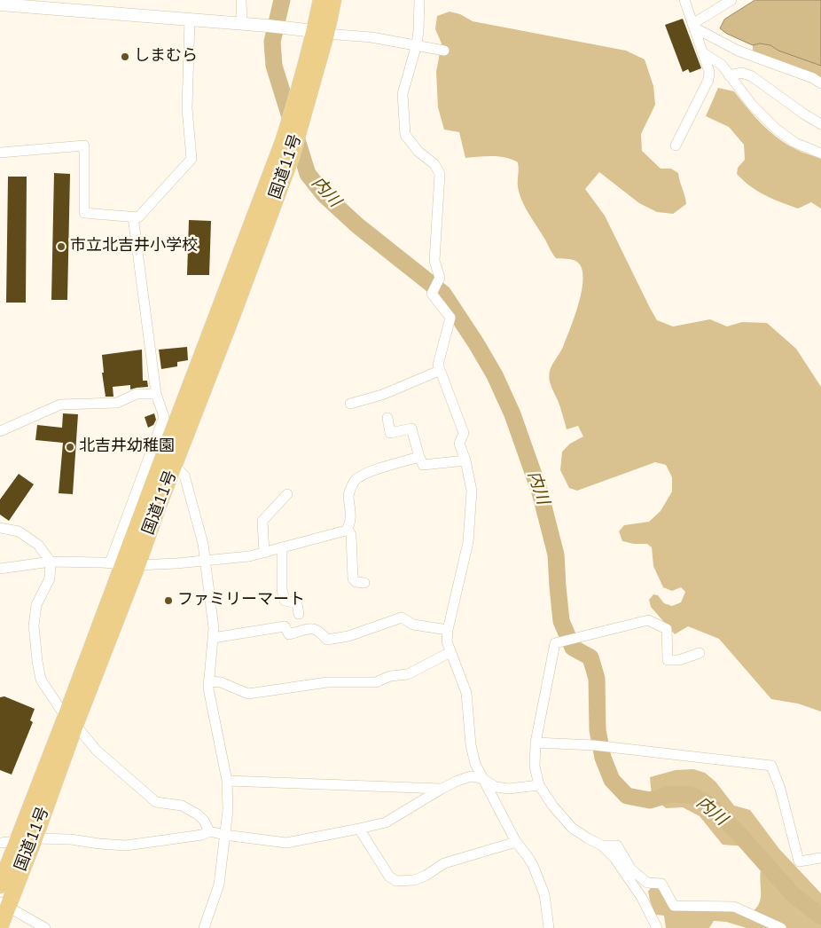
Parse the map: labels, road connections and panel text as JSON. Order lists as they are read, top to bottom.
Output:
{
  "streets": {
    "highway": ["国道11号"]
  },
  "water": ["内川"],
  "places": [
    "しまむら",
    "市立北吉井小学校",
    "北吉井幼稚園",
    "ファミリーマート"
  ]
}
